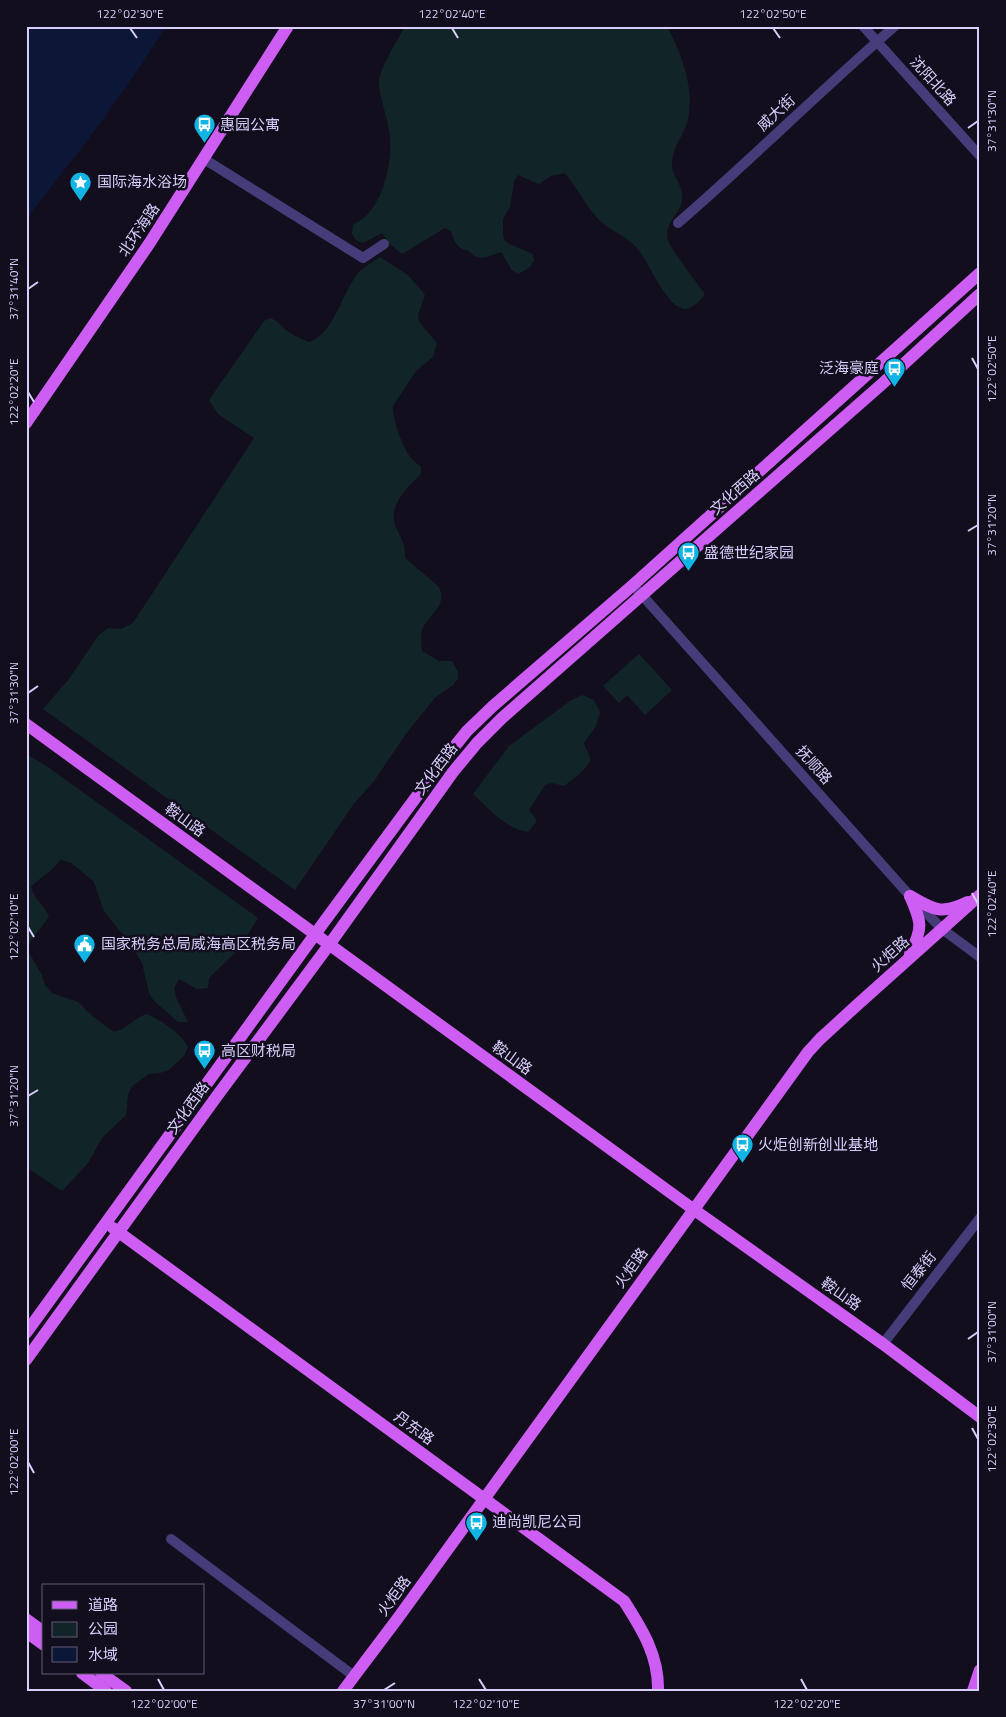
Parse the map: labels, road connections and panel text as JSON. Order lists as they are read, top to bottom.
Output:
{
  "streets": {
    "main road": [
      "北环海路",
      "文化西路",
      "鞍山路",
      "火炬路",
      "丹东路"
    ],
    "street": [
      "沈阳北路",
      "威大街",
      "抚顺路",
      "恒泰街"
    ]
  },
  "crossings": [
    ["沈阳北路", "威大街"],
    ["文化西路", "抚顺路"],
    ["文化西路", "鞍山路"],
    ["文化西路", "丹东路"],
    ["抚顺路", "火炬路"],
    ["鞍山路", "火炬路"],
    ["鞍山路", "恒泰街"],
    ["火炬路", "丹东路"]
  ],
  "places": {
    "bus stop": [
      "惠园公寓",
      "泛海豪庭",
      "盛德世纪家园",
      "高区财税局",
      "火炬创新创业基地",
      "迪尚凯尼公司"
    ],
    "place": ["国际海水浴场"],
    "public building": ["国家税务总局威海高区税务局"]
  },
  "legend": ["道路", "公园", "水域"],
  "coordinates": [
    "122°02'30\"E",
    "122°02'40\"E",
    "122°02'50\"E",
    "37°31'30\"N",
    "37°31'40\"N",
    "122°02'20\"E",
    "37°31'20\"N",
    "122°02'10\"E",
    "37°31'00\"N",
    "122°02'00\"E"
  ]
}
